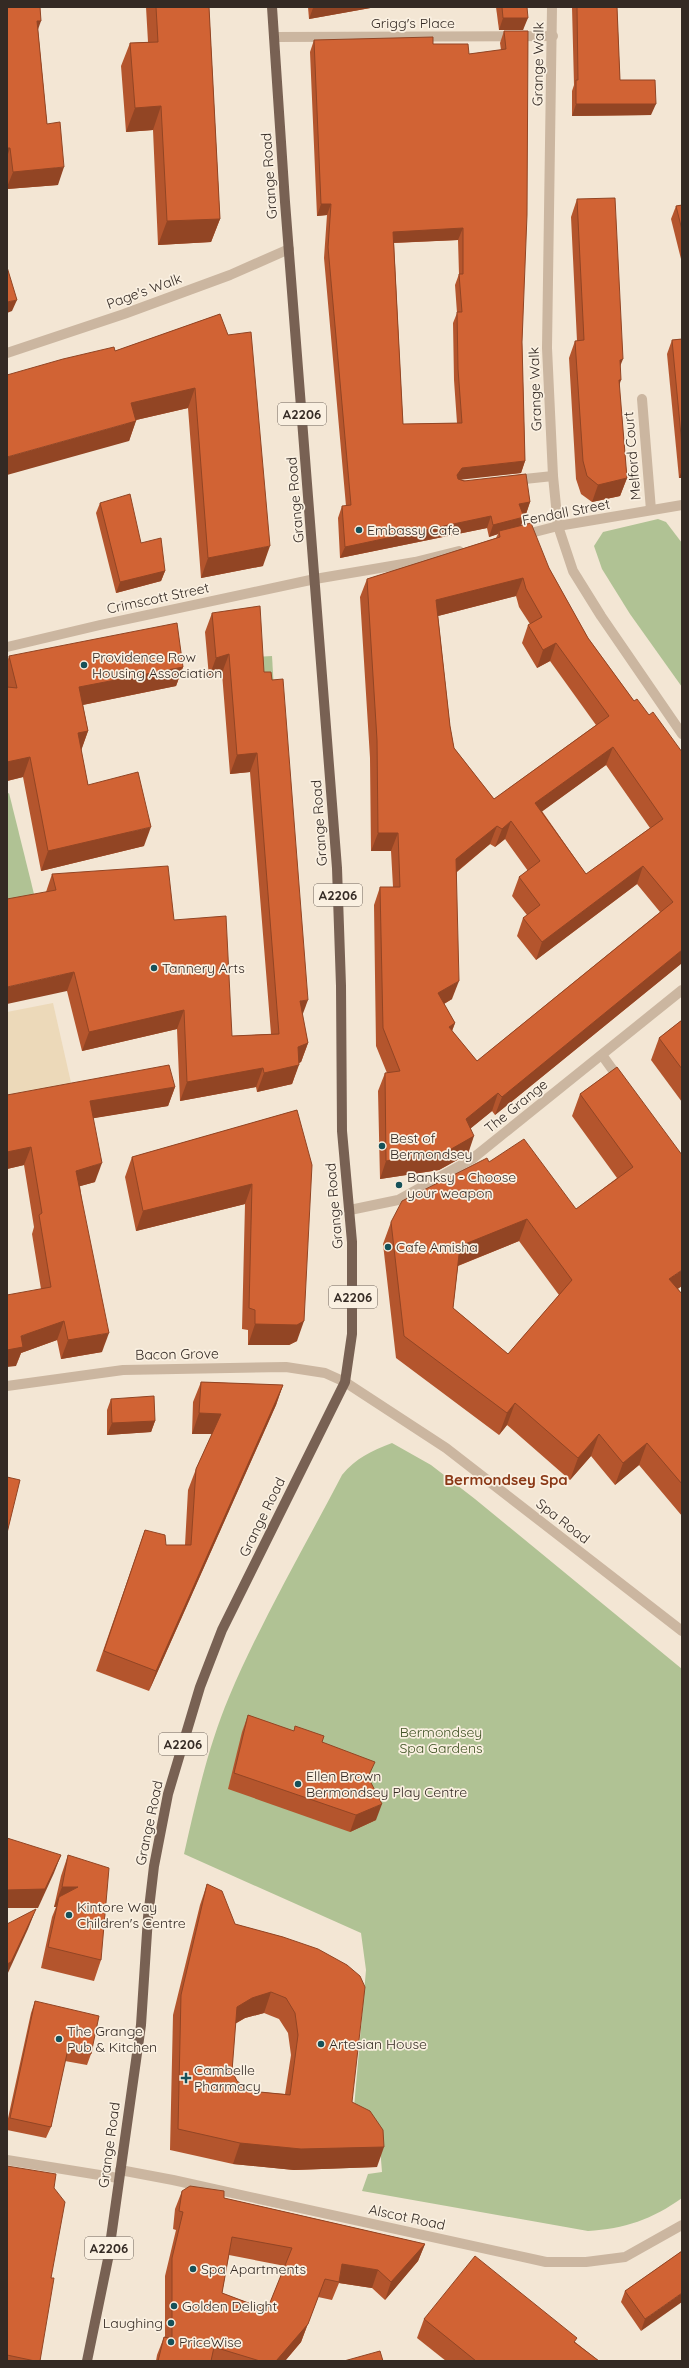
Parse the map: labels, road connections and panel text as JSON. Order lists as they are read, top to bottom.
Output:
{
  "streets": {
    "main road": ["Grange Road", "A2206"],
    "street": [
      "Grigg's Place",
      "Grange Walk",
      "Page's Walk",
      "Melford Court",
      "Fendall Street",
      "Crimscott Street",
      "The Grange",
      "Bacon Grove",
      "Spa Road",
      "Alscot Road"
    ]
  },
  "crossings": [
    ["Grigg's Place", "Grange Walk"],
    ["Grigg's Place", "Grange Road"],
    ["Grange Walk", "Fendall Street"],
    ["Grange Road", "Page's Walk"],
    ["Grange Road", "Crimscott Street"],
    ["Grange Road", "The Grange"],
    ["Grange Road", "Bacon Grove"],
    ["Grange Road", "Spa Road"],
    ["Grange Road", "Alscot Road"],
    ["Melford Court", "Fendall Street"],
    ["Bacon Grove", "Spa Road"]
  ],
  "districts": ["Bermondsey Spa"],
  "parks": ["Bermondsey Spa Gardens"],
  "places": {
    "other": [
      "Embassy Cafe",
      "Providence Row Housing Association",
      "Tannery Arts",
      "Best of Bermondsey",
      "Banksy - Choose your weapon",
      "Cafe Amisha",
      "Ellen Brown Bermondsey Play Centre",
      "Kintore Way Children's Centre",
      "The Grange Pub & Kitchen",
      "Artesian House",
      "Spa Apartments",
      "Golden Delight",
      "Laughing",
      "PriceWise"
    ],
    "health": ["Cambelle Pharmacy"]
  }
}
